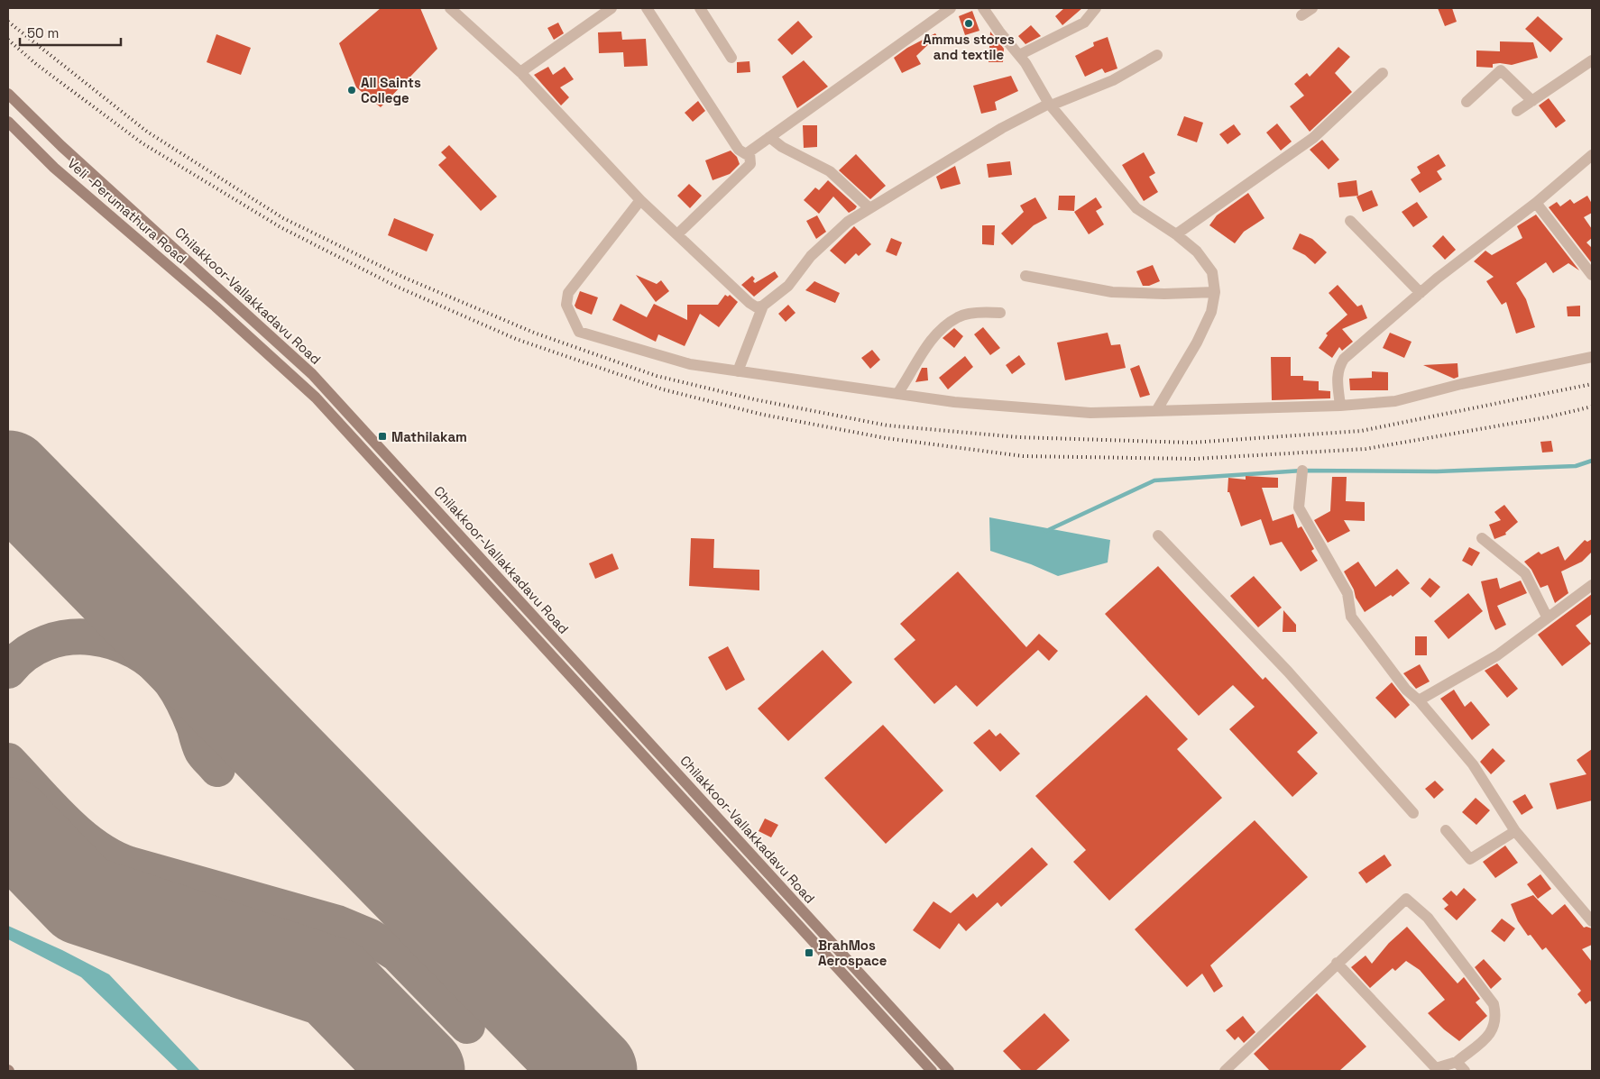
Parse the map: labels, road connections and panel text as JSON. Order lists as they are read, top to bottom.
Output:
{
  "streets": {
    "main road": ["Veli -Perumathura Road", "Chilakkoor-Vallakkadavu Road"]
  },
  "places": {
    "other": ["Ammus stores and textile", "All Saints College"],
    "transit": ["Mathilakam", "BrahMos Aerospace"]
  },
  "scale_bar": "50 m"
}
